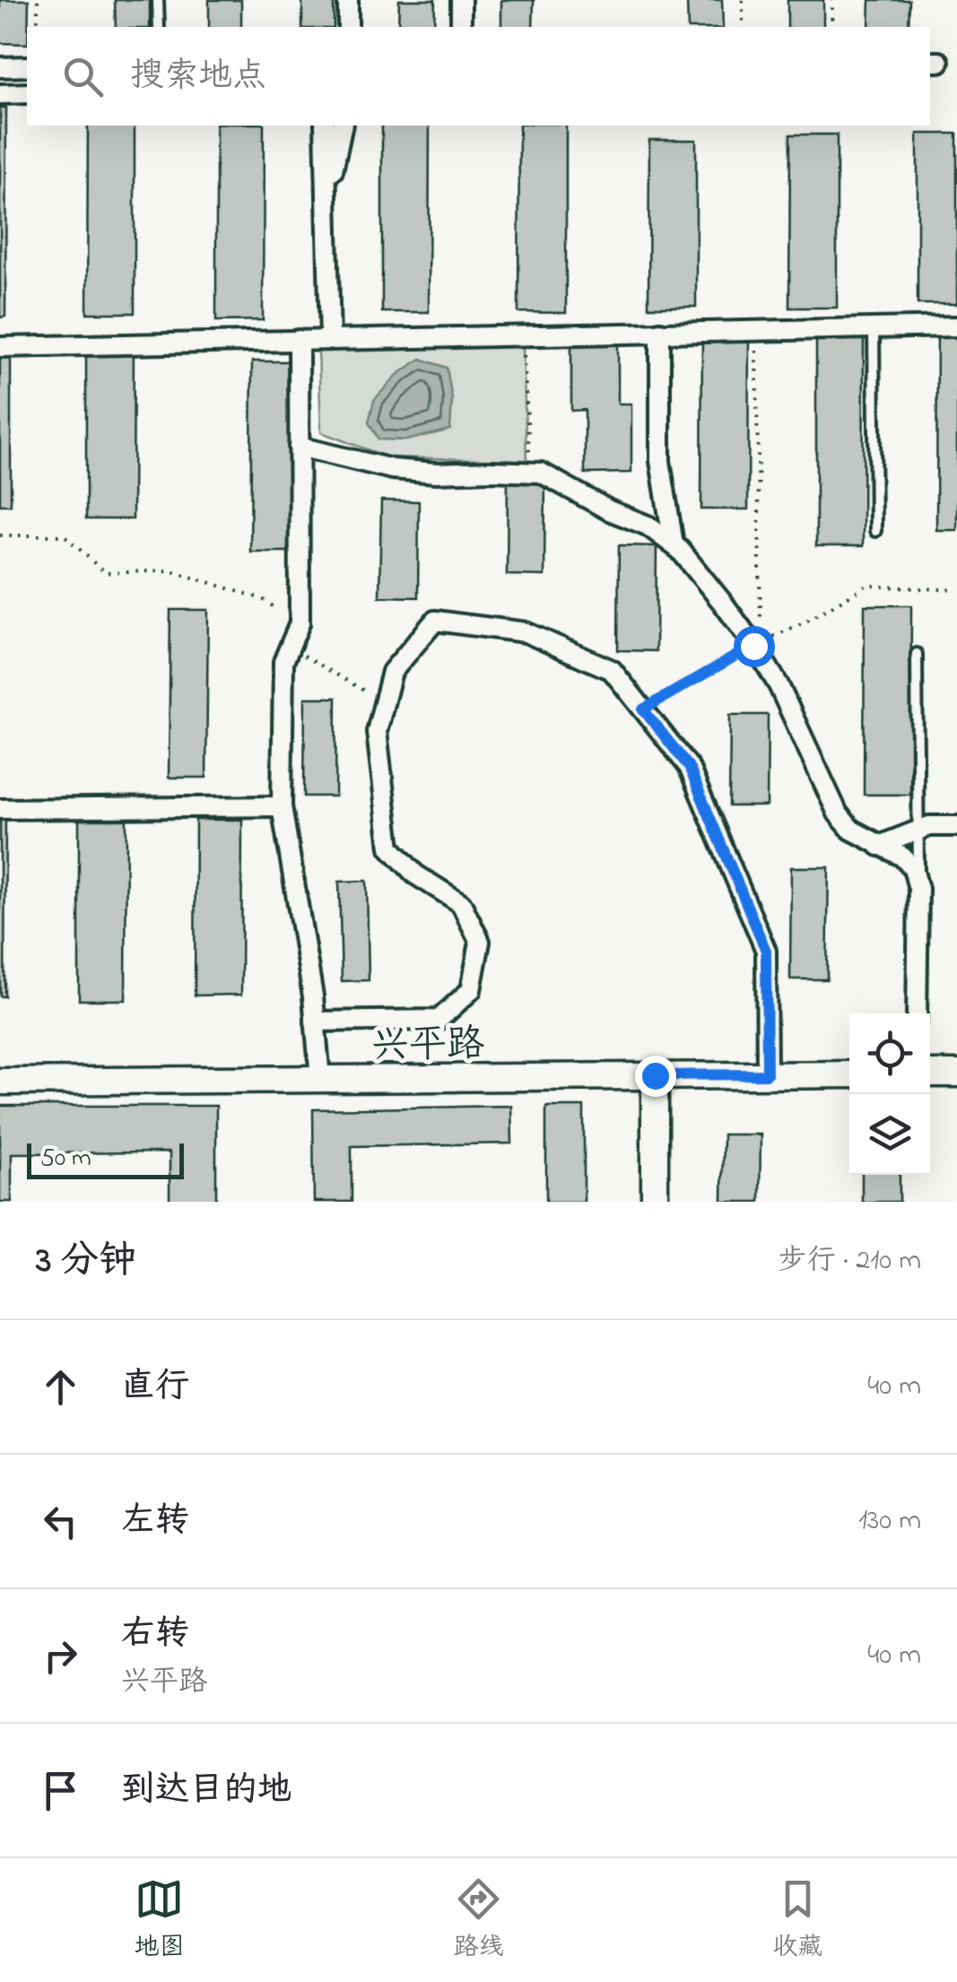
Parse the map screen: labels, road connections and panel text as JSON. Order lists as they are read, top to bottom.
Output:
{
  "streets": {
    "street": ["兴平路"]
  },
  "scale_bar": "50 m",
  "page": {
    "search": "搜索地点",
    "scale": "50 m",
    "heading": ["3 分钟", "步行 · 210 m"],
    "list": [
      ["直行", "40 m"],
      ["左转", "130 m"],
      ["右转", "兴平路", "40 m"],
      "到达目的地"
    ],
    "nav": ["地图", "路线", "收藏"]
  }
}
